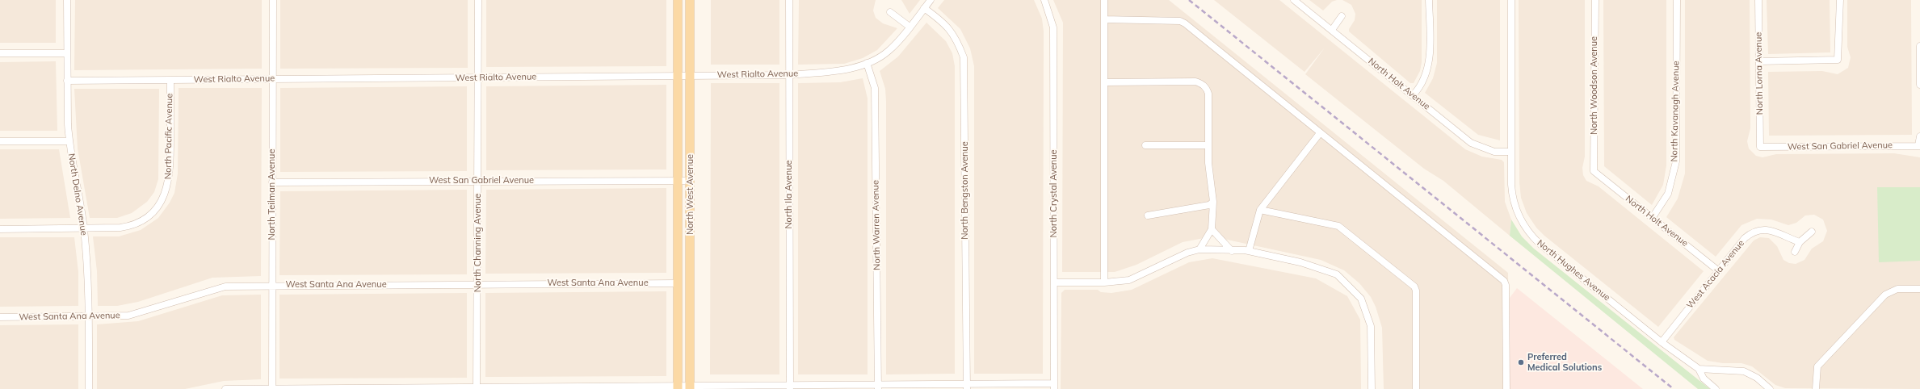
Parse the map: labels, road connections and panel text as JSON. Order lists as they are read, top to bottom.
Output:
{
  "streets": {
    "main road": ["North West Avenue"],
    "street": [
      "North Lorna Avenue",
      "West Rialto Avenue",
      "North Holt Avenue",
      "North Woodson Avenue",
      "North Kavanagh Avenue",
      "North Pacific Avenue",
      "West San Gabriel Avenue",
      "North Bengston Avenue",
      "North Crystal Avenue",
      "North Delno Avenue",
      "North Teilman Avenue",
      "North Ila Avenue",
      "North Warren Avenue",
      "North Channing Avenue",
      "North Hughes Avenue",
      "West Acacia Avenue",
      "West Santa Ana Avenue"
    ]
  },
  "crossings": [
    ["North Lorna Avenue", "West San Gabriel Avenue"],
    ["West Rialto Avenue", "North Pacific Avenue"],
    ["West Rialto Avenue", "North Bengston Avenue"],
    ["West Rialto Avenue", "North Delno Avenue"],
    ["West Rialto Avenue", "North Teilman Avenue"],
    ["West Rialto Avenue", "North West Avenue"],
    ["West Rialto Avenue", "North Ila Avenue"],
    ["West Rialto Avenue", "North Warren Avenue"],
    ["West Rialto Avenue", "North Channing Avenue"],
    ["North Holt Avenue", "North Woodson Avenue"],
    ["North Holt Avenue", "North Kavanagh Avenue"],
    ["North Holt Avenue", "North Hughes Avenue"],
    ["North Holt Avenue", "West Acacia Avenue"],
    ["North Pacific Avenue", "North Delno Avenue"],
    ["West San Gabriel Avenue", "North Teilman Avenue"],
    ["West San Gabriel Avenue", "North West Avenue"],
    ["West San Gabriel Avenue", "North Channing Avenue"],
    ["North Delno Avenue", "West Santa Ana Avenue"],
    ["North Teilman Avenue", "West Santa Ana Avenue"],
    ["North West Avenue", "West Santa Ana Avenue"],
    ["North Channing Avenue", "West Santa Ana Avenue"],
    ["North Hughes Avenue", "West Acacia Avenue"]
  ],
  "places": ["Preferred Medical Solutions"]
}
